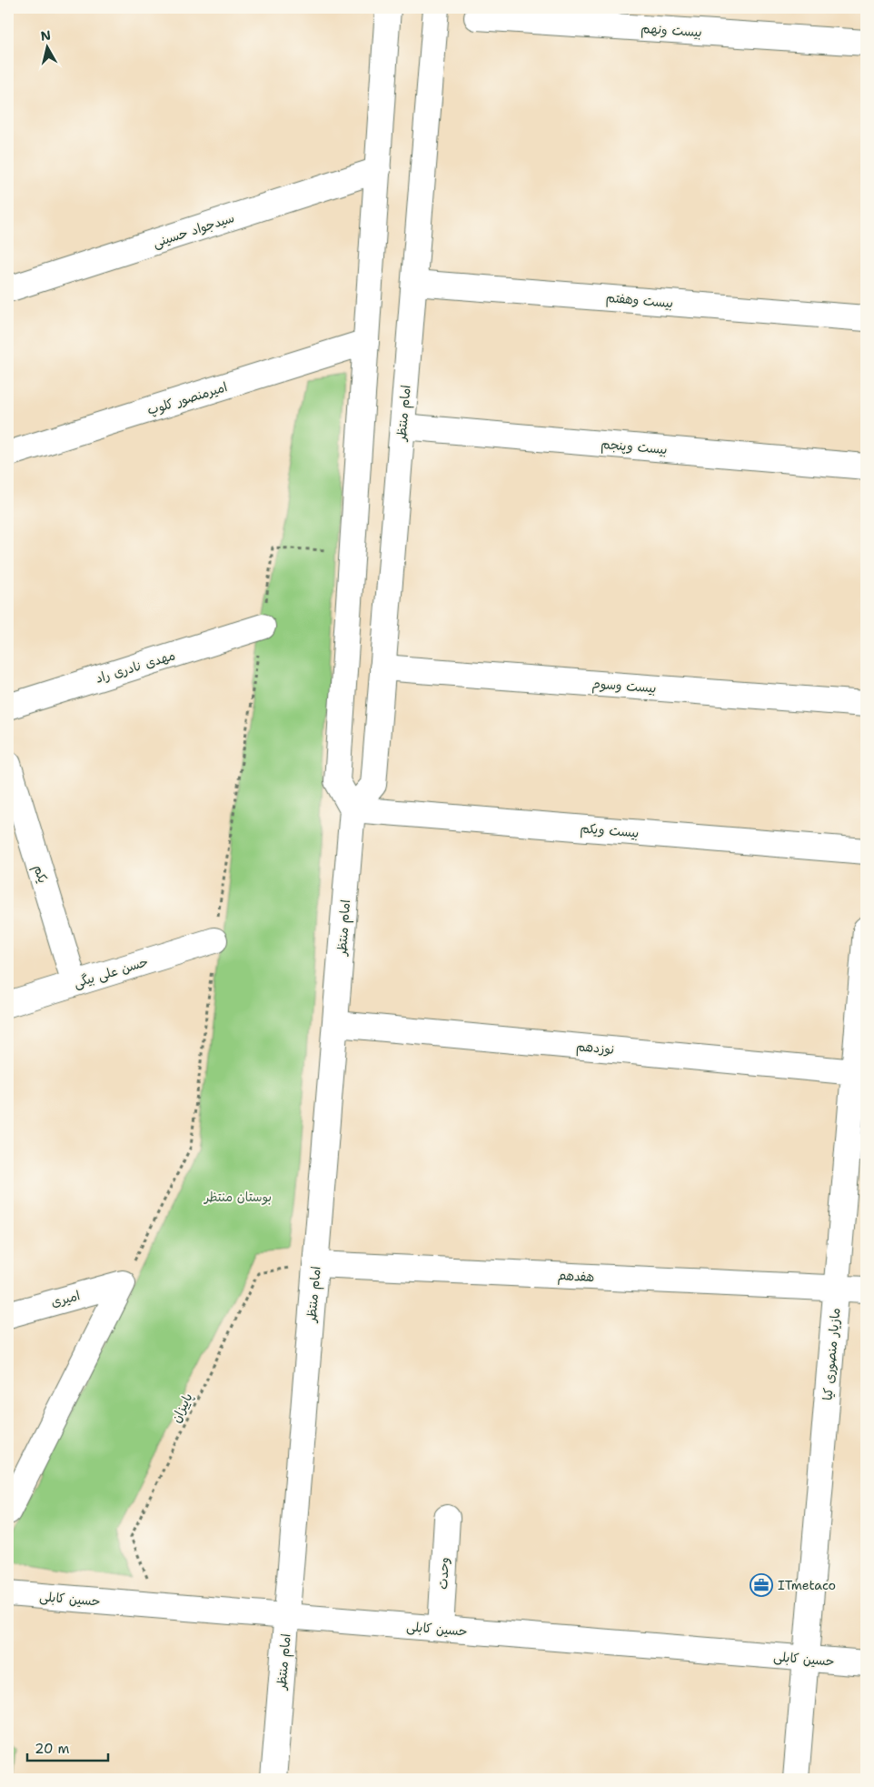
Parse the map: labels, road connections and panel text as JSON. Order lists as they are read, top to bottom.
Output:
{
  "streets": {
    "street": [
      "بیست ونهم",
      "سیدجواد حسینی",
      "بیست وهفتم",
      "امیرمنصور کلوپ",
      "امام منتظر",
      "بیست وپنجم",
      "مهدی نادری راد",
      "بیست وسوم",
      "بیست ویکم",
      "یکم",
      "حسن علی بیگی",
      "نوزدهم",
      "هفدهم",
      "امیری",
      "مازیار منصوری کیا",
      "وحدت",
      "حسین کابلی"
    ],
    "path": ["پاییزان"]
  },
  "crossings": [
    ["بیست وهفتم", "امام منتظر"],
    ["امام منتظر", "بیست وپنجم"],
    ["امام منتظر", "بیست وسوم"],
    ["امام منتظر", "بیست ویکم"],
    ["امام منتظر", "نوزدهم"],
    ["امام منتظر", "هفدهم"],
    ["امام منتظر", "پاییزان"],
    ["امام منتظر", "حسین کابلی"],
    ["یکم", "حسن علی بیگی"],
    ["نوزدهم", "مازیار منصوری کیا"],
    ["هفدهم", "مازیار منصوری کیا"],
    ["هفدهم", "پاییزان"],
    ["مازیار منصوری کیا", "حسین کابلی"],
    ["پاییزان", "حسین کابلی"],
    ["وحدت", "حسین کابلی"]
  ],
  "parks": ["بوستان منتظر"],
  "places": {
    "office": ["ITmetaco"]
  },
  "scale_bar": "20 m",
  "north": "top"
}
